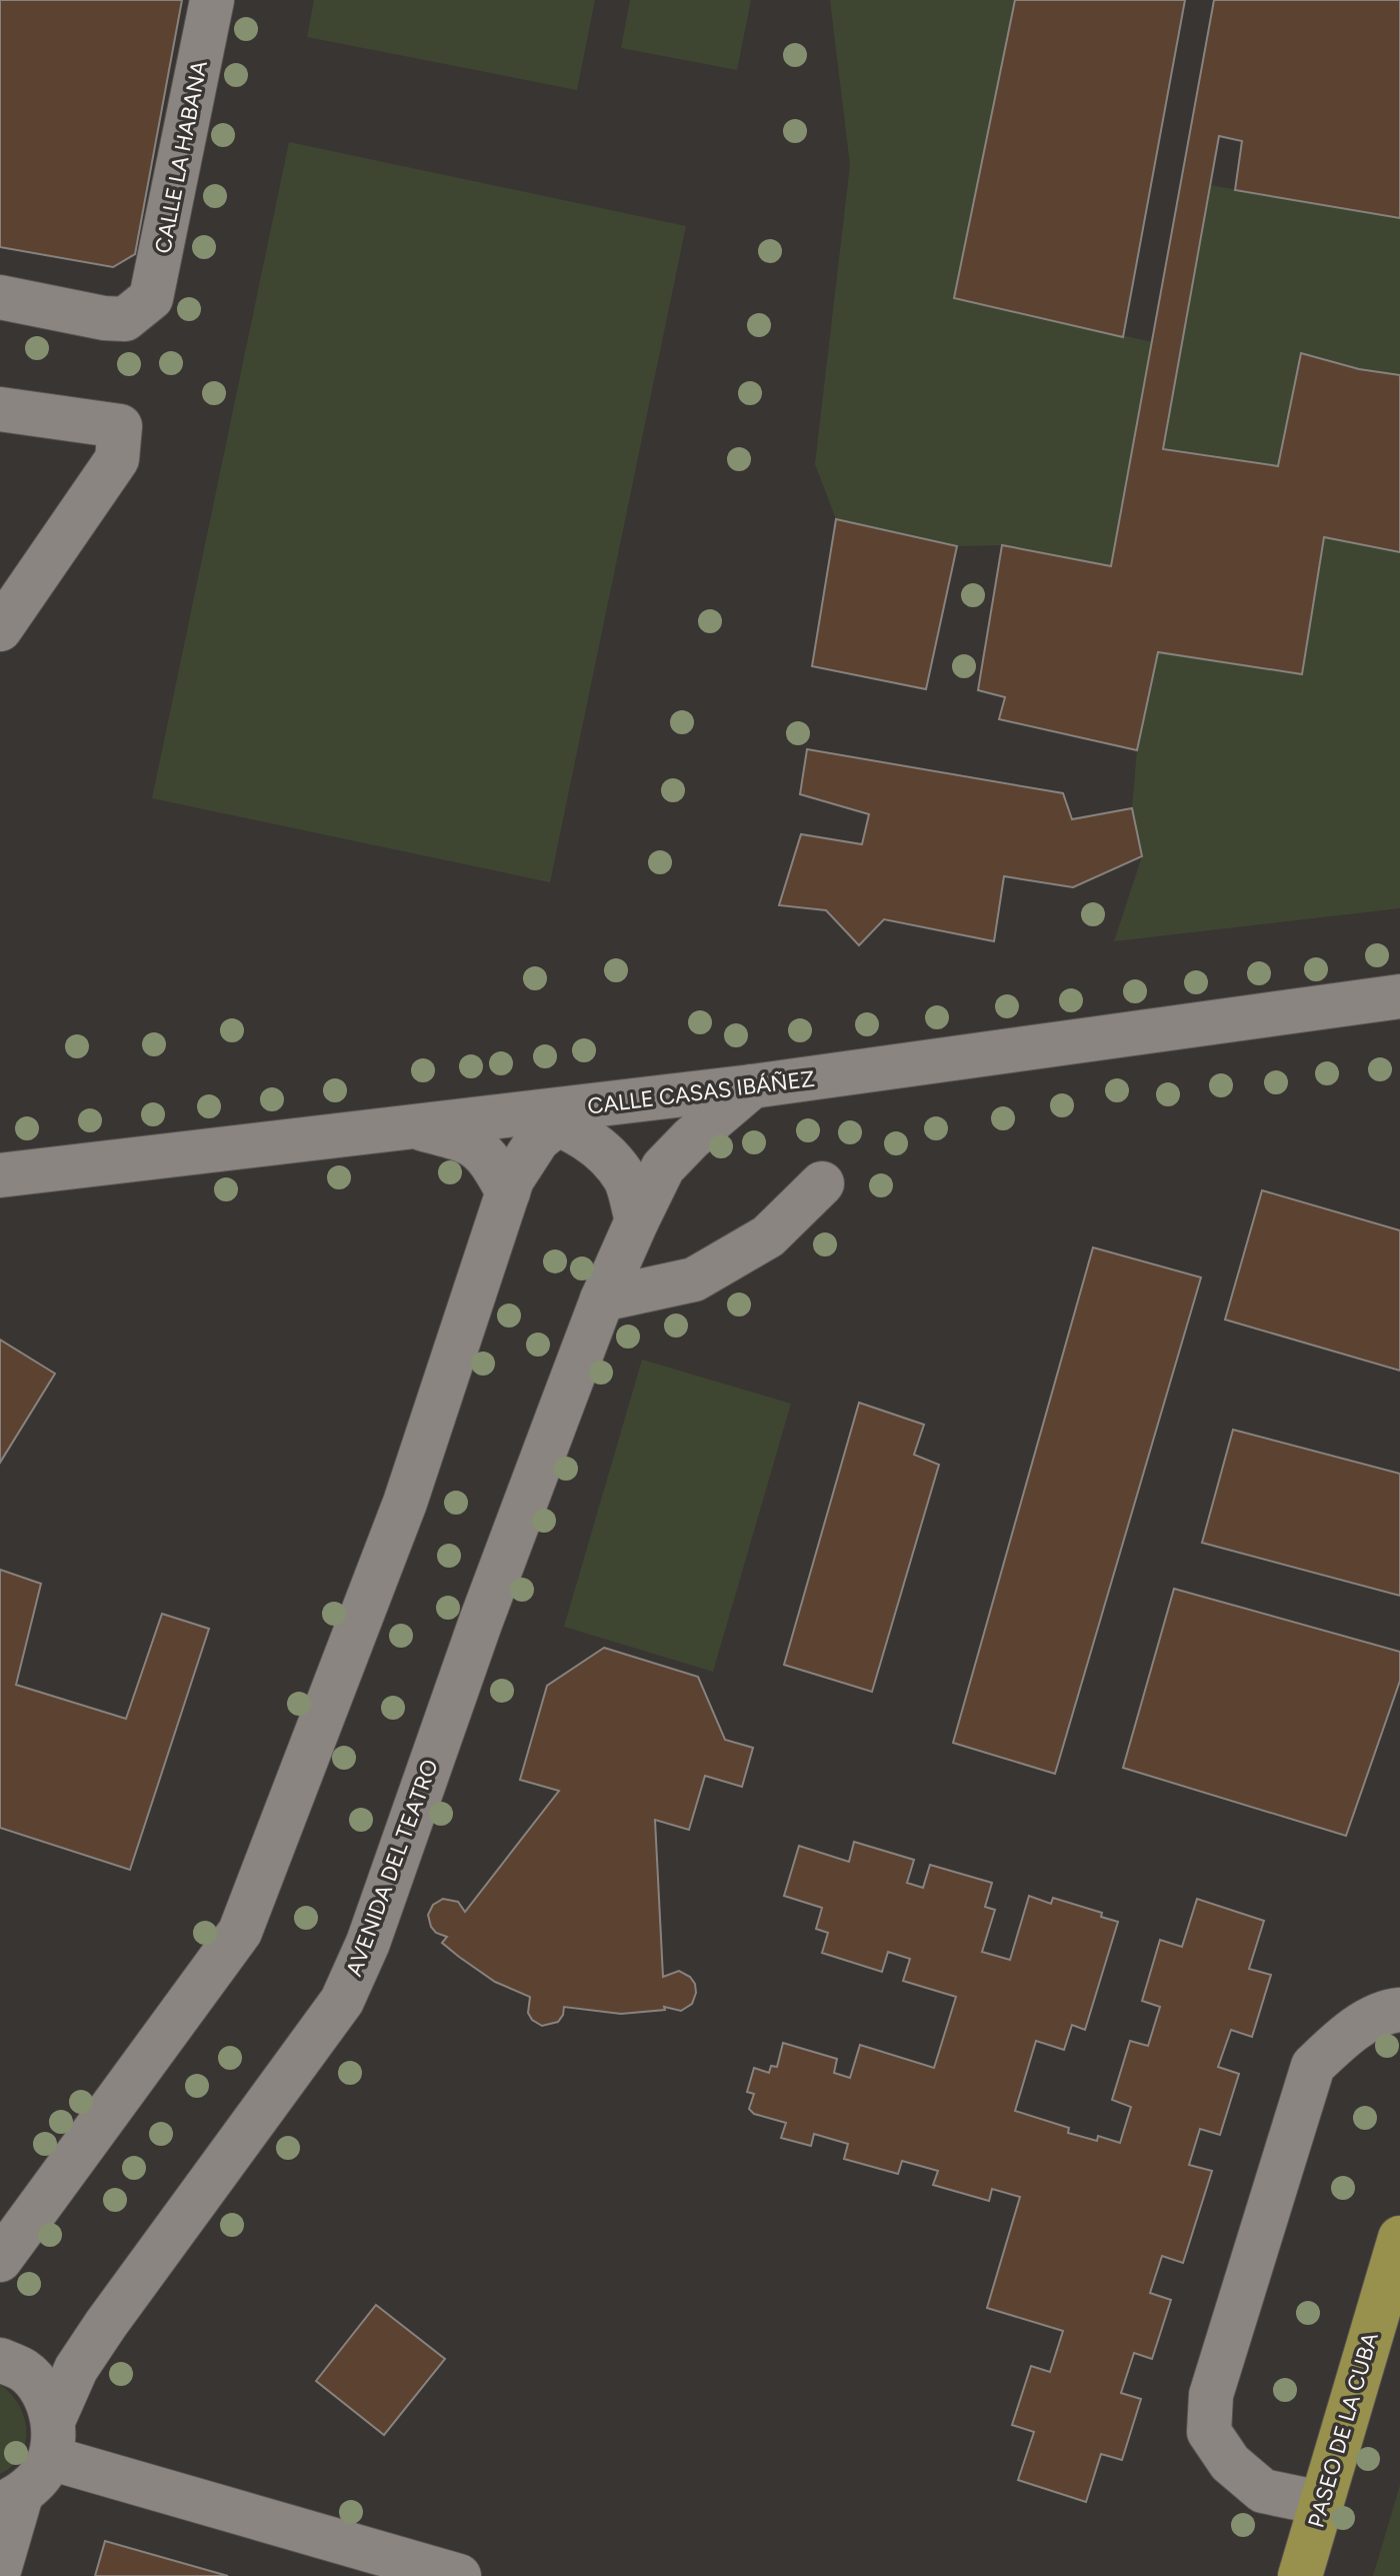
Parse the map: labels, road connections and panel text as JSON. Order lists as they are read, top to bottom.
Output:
{
  "streets": {
    "main road": ["PASEO DE LA CUBA"],
    "street": ["CALLE LA HABANA", "CALLE CASAS IBÁÑEZ", "AVENIDA DEL TEATRO"]
  },
  "crossings": [
    ["CALLE CASAS IBÁÑEZ", "AVENIDA DEL TEATRO"]
  ]
}
